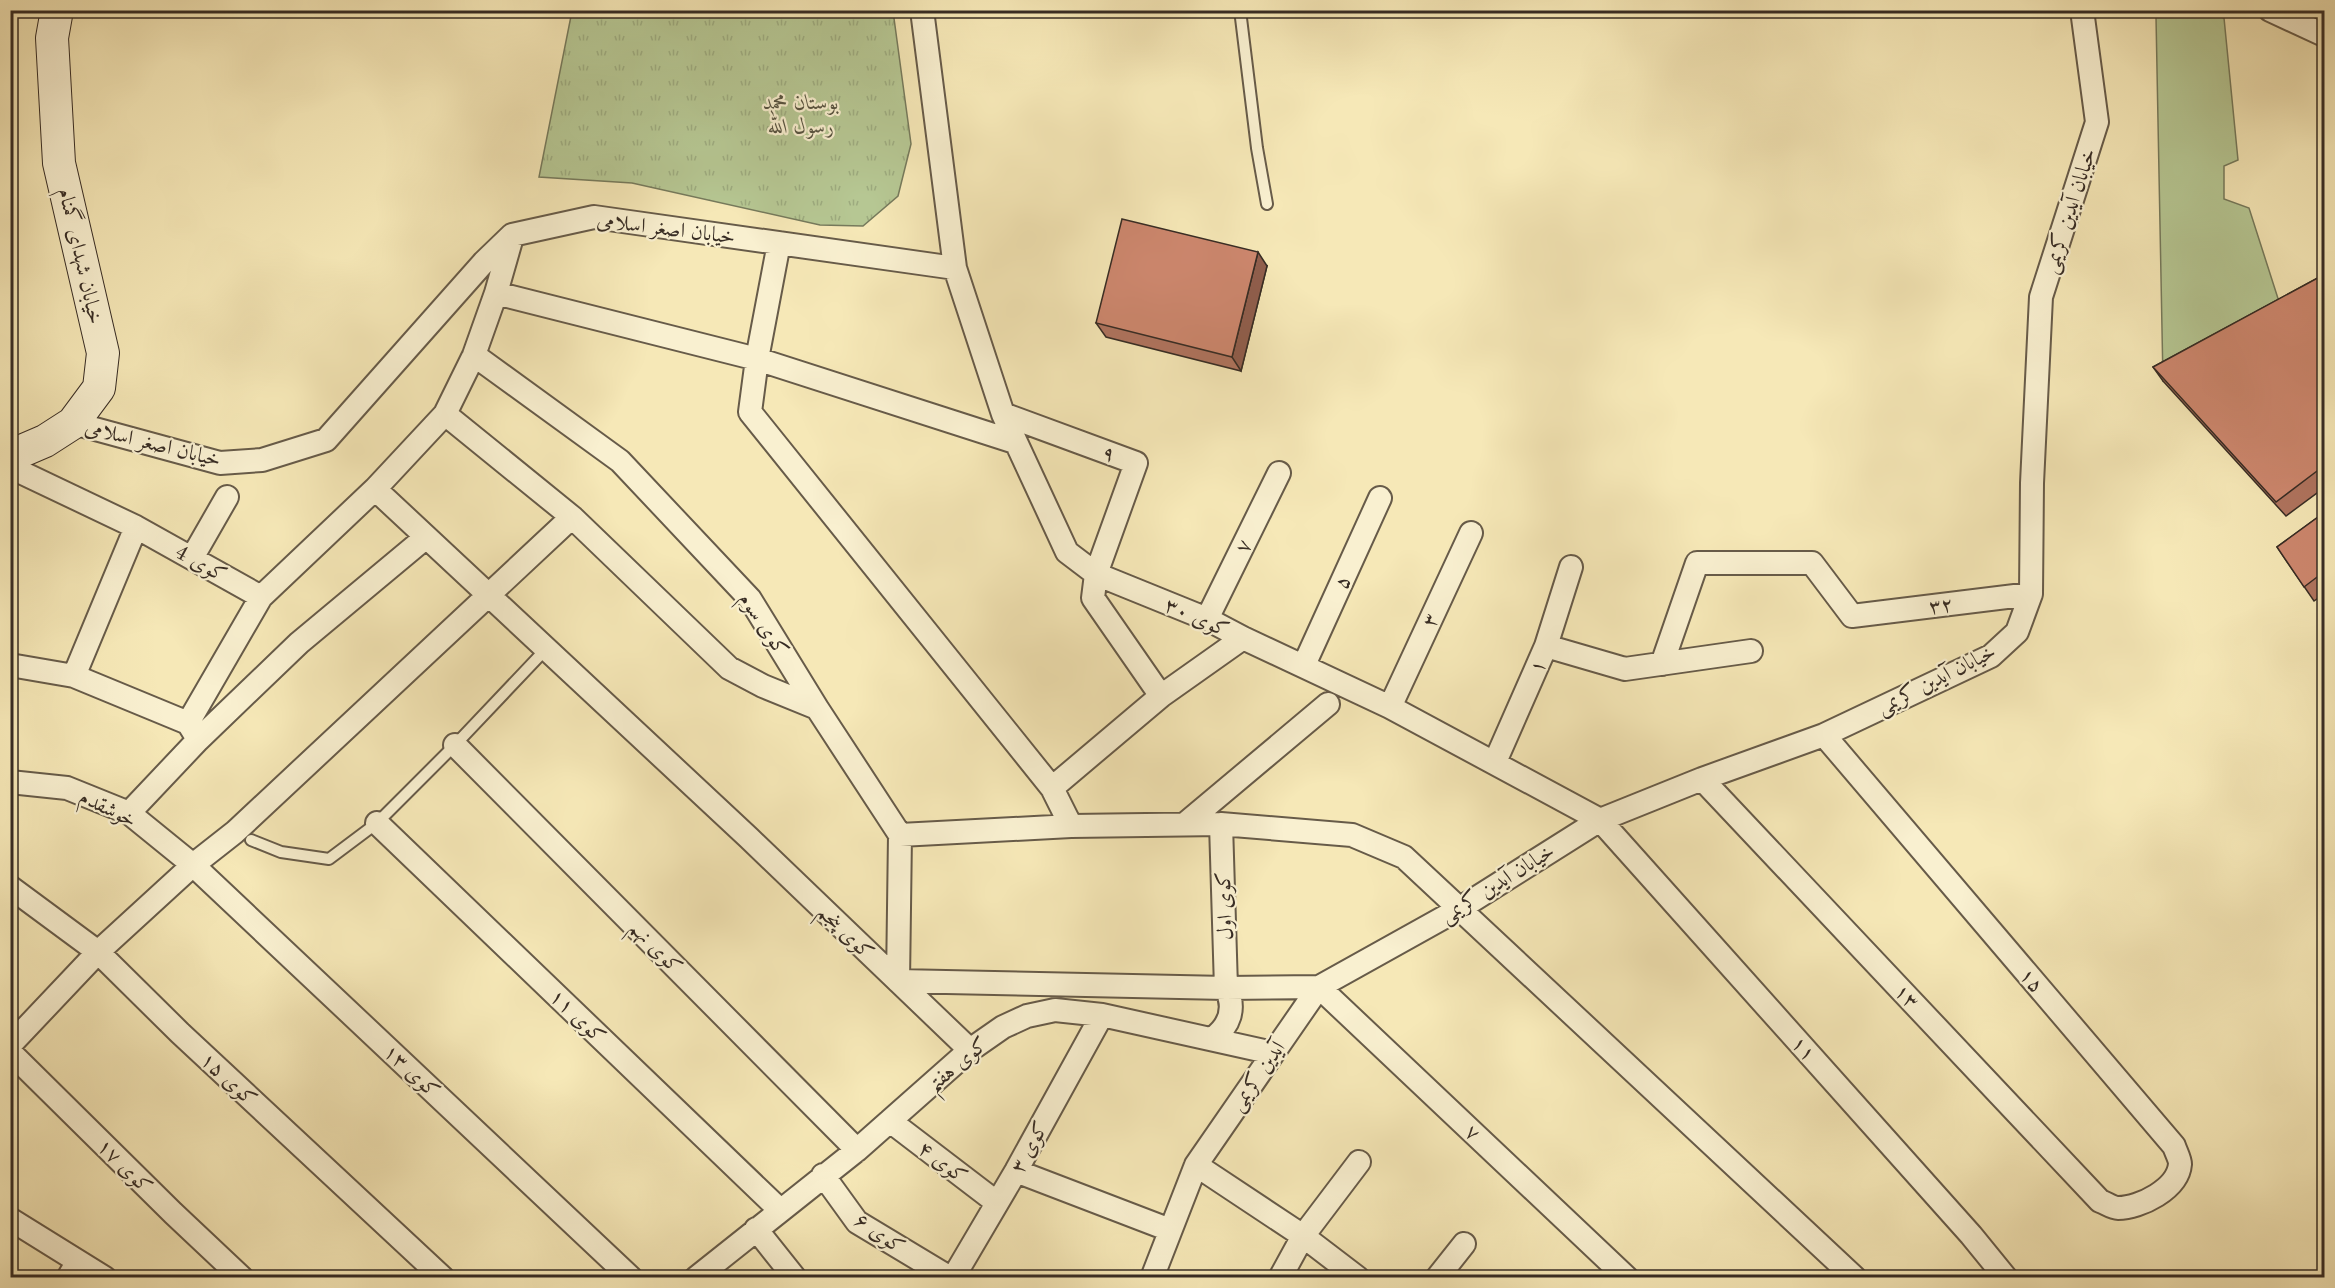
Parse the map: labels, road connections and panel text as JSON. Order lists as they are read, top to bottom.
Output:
{
  "streets": {
    "street": [
      "خیابان آیدین کریمی",
      "خیابان اصغر اسلامی",
      "خیابان شهدای گمنام",
      "۹",
      "۷",
      "کوی 4",
      "۵",
      "۳۲",
      "کوی ۳۰",
      "۳",
      "کوی سوم",
      "۱",
      "خوشقدم",
      "کوی اول",
      "کوی پنجم",
      "کوی نهم",
      "۱۵",
      "۱۳",
      "کوی ۱۱",
      "۱۱",
      "کوی هفتم",
      "کوی ۱۳",
      "آیدین کریمی",
      "کوی ۱۵",
      "کوی ۳",
      "کوی ۴",
      "کوی ۱۷",
      "کوی ۶"
    ]
  },
  "crossings": [
    ["خیابان آیدین کریمی", "۷"],
    ["خیابان آیدین کریمی", "۳۲"],
    ["خیابان آیدین کریمی", "کوی ۳۰"],
    ["خیابان آیدین کریمی", "۱۵"],
    ["خیابان آیدین کریمی", "۱۳"],
    ["خیابان آیدین کریمی", "۱۱"],
    ["خیابان آیدین کریمی", "آیدین کریمی"],
    ["خیابان اصغر اسلامی", "خیابان شهدای گمنام"],
    ["خیابان اصغر اسلامی", "کوی ۳۰"],
    ["۹", "کوی ۳۰"],
    ["۷", "کوی ۳۰"],
    ["۷", "آیدین کریمی"],
    ["۵", "کوی ۳۰"],
    ["کوی ۳۰", "۳"],
    ["کوی ۳۰", "۱"],
    ["کوی ۳۰", "۱۱"],
    ["خوشقدم", "کوی ۱۳"],
    ["کوی اول", "کوی هفتم"],
    ["کوی پنجم", "کوی هفتم"],
    ["کوی نهم", "کوی هفتم"],
    ["۱۵", "۱۳"],
    ["کوی ۱۱", "کوی هفتم"],
    ["کوی هفتم", "آیدین کریمی"],
    ["کوی هفتم", "کوی ۳"],
    ["کوی هفتم", "کوی ۴"],
    ["کوی هفتم", "کوی ۶"],
    ["کوی ۳", "کوی ۴"],
    ["کوی ۳", "کوی ۶"]
  ],
  "parks": ["بوستان محمد رسول الله"]
}
